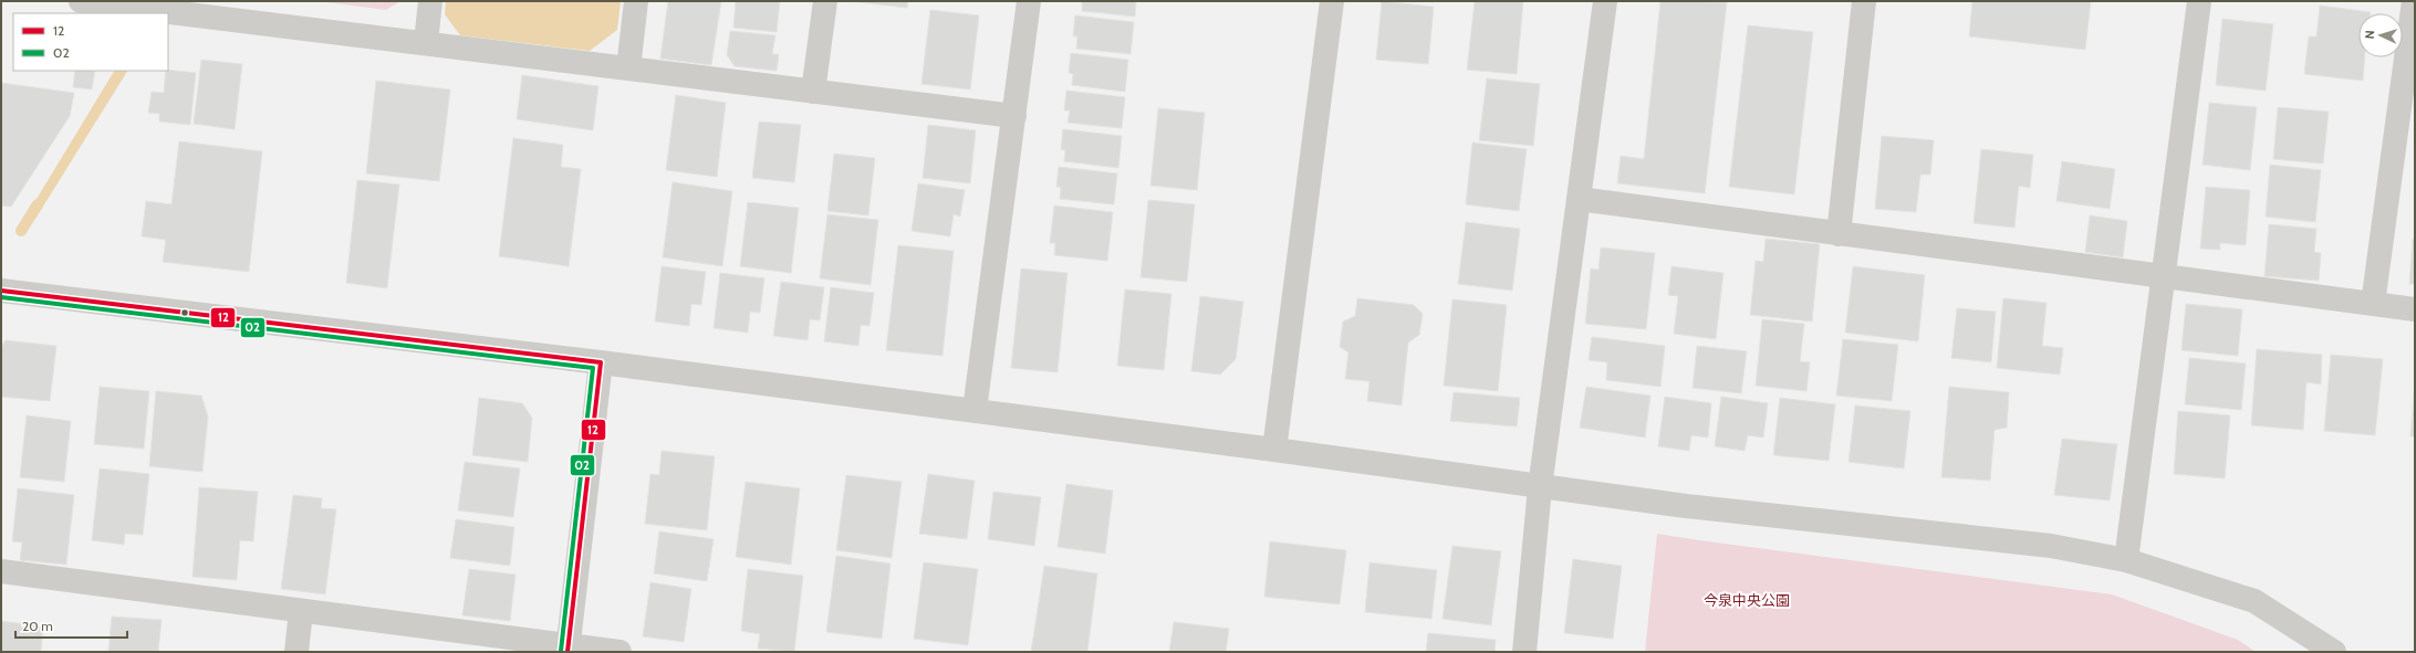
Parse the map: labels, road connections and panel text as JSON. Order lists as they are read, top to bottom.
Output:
{
  "parks": ["今泉中央公園"],
  "lines": ["transit line 12", "transit line 02"],
  "legend": ["12", "02"],
  "scale_bar": "20 m",
  "north": "left"
}
